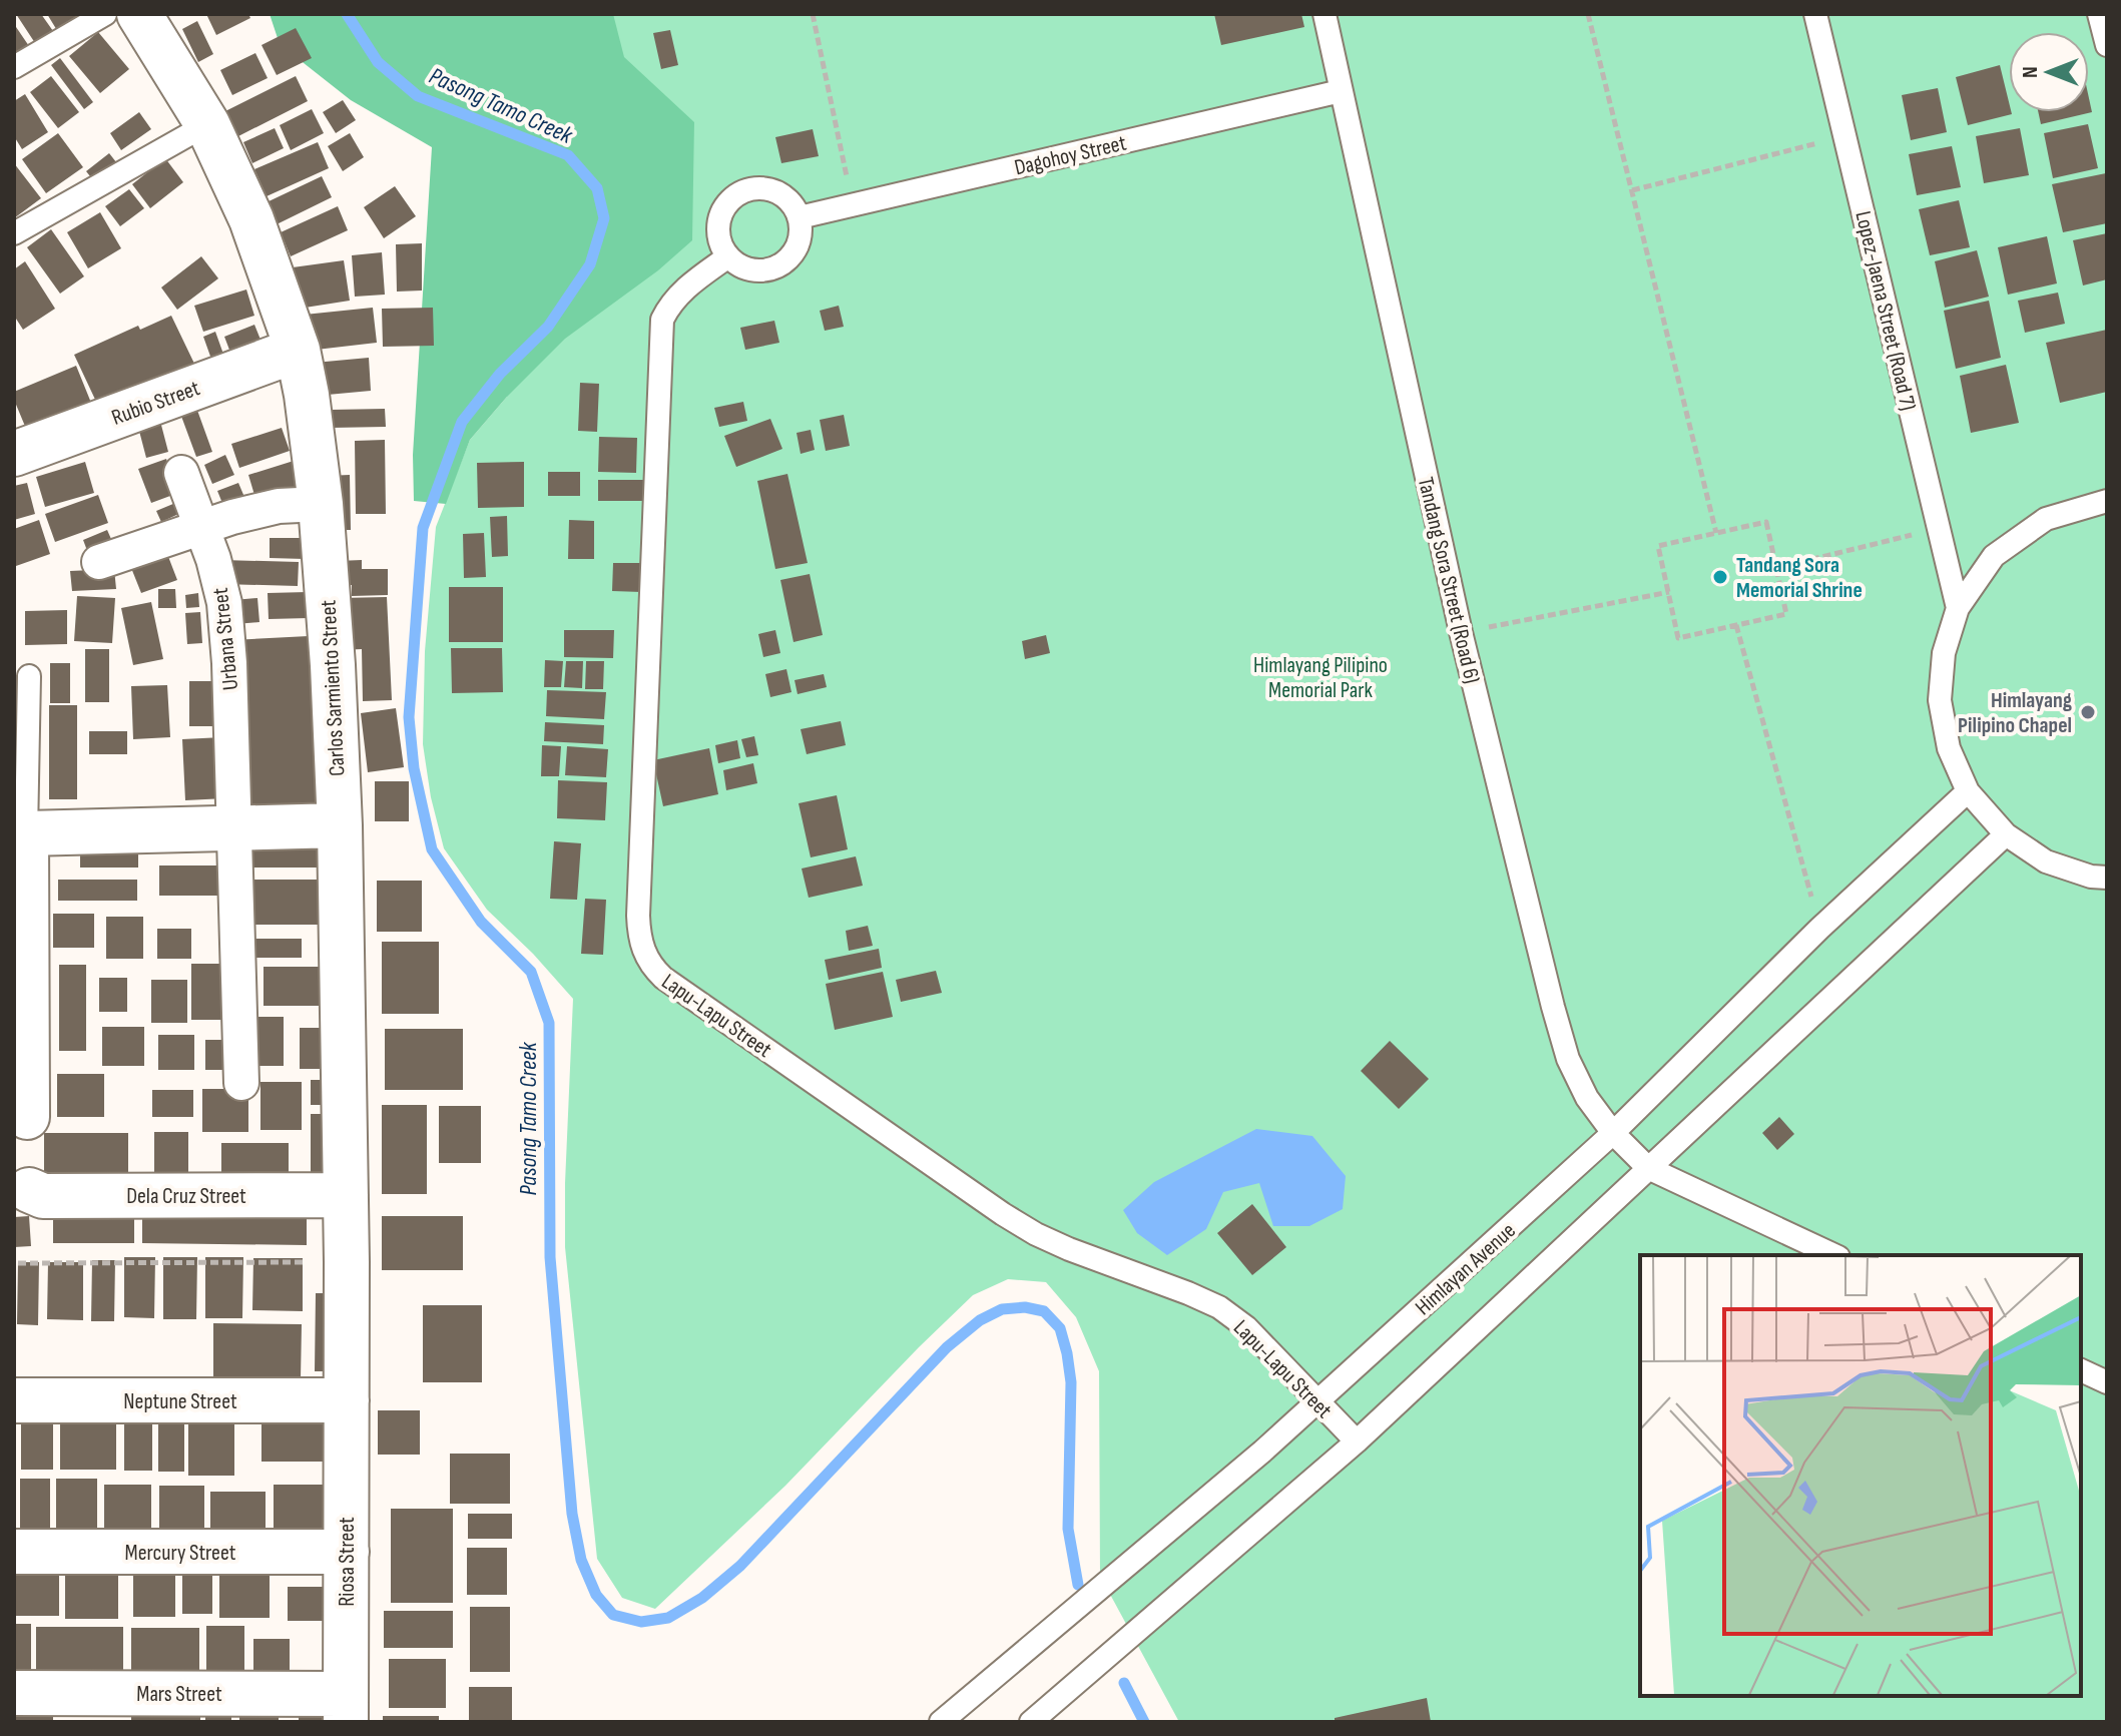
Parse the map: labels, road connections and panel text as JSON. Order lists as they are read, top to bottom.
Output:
{
  "streets": {
    "street": [
      "Rubio Street",
      "Urbana Street",
      "Carlos Sarmiento Street",
      "Dela Cruz Street",
      "Neptune Street",
      "Mercury Street",
      "Riosa Street",
      "Mars Street"
    ],
    "lane": [
      "Dagohoy Street",
      "Lopez-Jaena Street (Road 7)",
      "Tandang Sora Street (Road 6)",
      "Lapu-Lapu Street",
      "Himlayan Avenue"
    ]
  },
  "crossings": [
    ["Dagohoy Street", "Tandang Sora Street (Road 6)"],
    ["Dagohoy Street", "Lapu-Lapu Street"],
    ["Rubio Street", "Carlos Sarmiento Street"],
    ["Tandang Sora Street (Road 6)", "Himlayan Avenue"],
    ["Carlos Sarmiento Street", "Dela Cruz Street"],
    ["Carlos Sarmiento Street", "Neptune Street"],
    ["Carlos Sarmiento Street", "Riosa Street"],
    ["Lapu-Lapu Street", "Himlayan Avenue"],
    ["Neptune Street", "Riosa Street"],
    ["Mercury Street", "Riosa Street"],
    ["Riosa Street", "Mars Street"]
  ],
  "water": ["Pasong Tamo Creek"],
  "parks": ["Himlayang Pilipino Memorial Park"],
  "places": ["Tandang Sora Memorial Shrine", "Himlayang Pilipino Chapel"],
  "north": "left"
}
